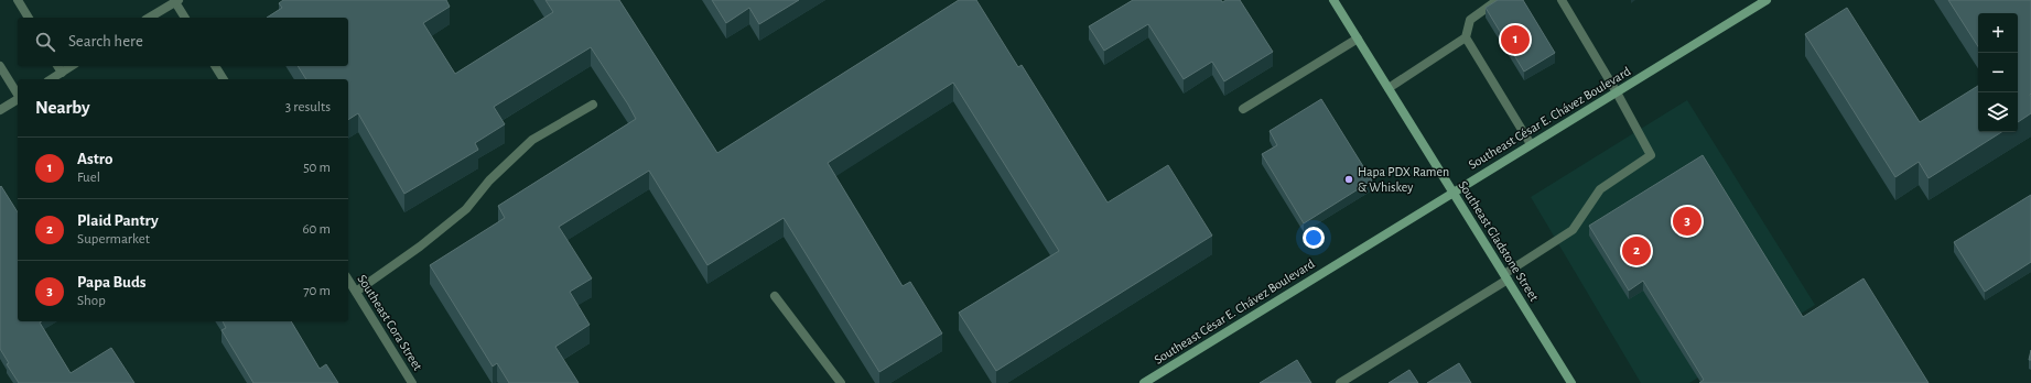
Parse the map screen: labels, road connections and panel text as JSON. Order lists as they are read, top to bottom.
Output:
{
  "streets": {
    "main road": ["Southeast César E. Chávez Boulevard", "Southeast Gladstone Street"],
    "street": ["Southeast Cora Street"]
  },
  "crossings": [
    ["Southeast César E. Chávez Boulevard", "Southeast Gladstone Street"]
  ],
  "places": ["Hapa PDX Ramen & Whiskey"],
  "page": {
    "map_buttons": ["+", "−"],
    "search": "Search here",
    "pins": ["1", "3", "2"],
    "heading": ["Nearby", "3 results"],
    "list": [
      {
        "mark": "1",
        "name": "Astro",
        "note": "Fuel",
        "value": "50 m"
      },
      {
        "mark": "2",
        "name": "Plaid Pantry",
        "note": "Supermarket",
        "value": "60 m"
      },
      {
        "mark": "3",
        "name": "Papa Buds",
        "note": "Shop",
        "value": "70 m"
      }
    ]
  }
}
